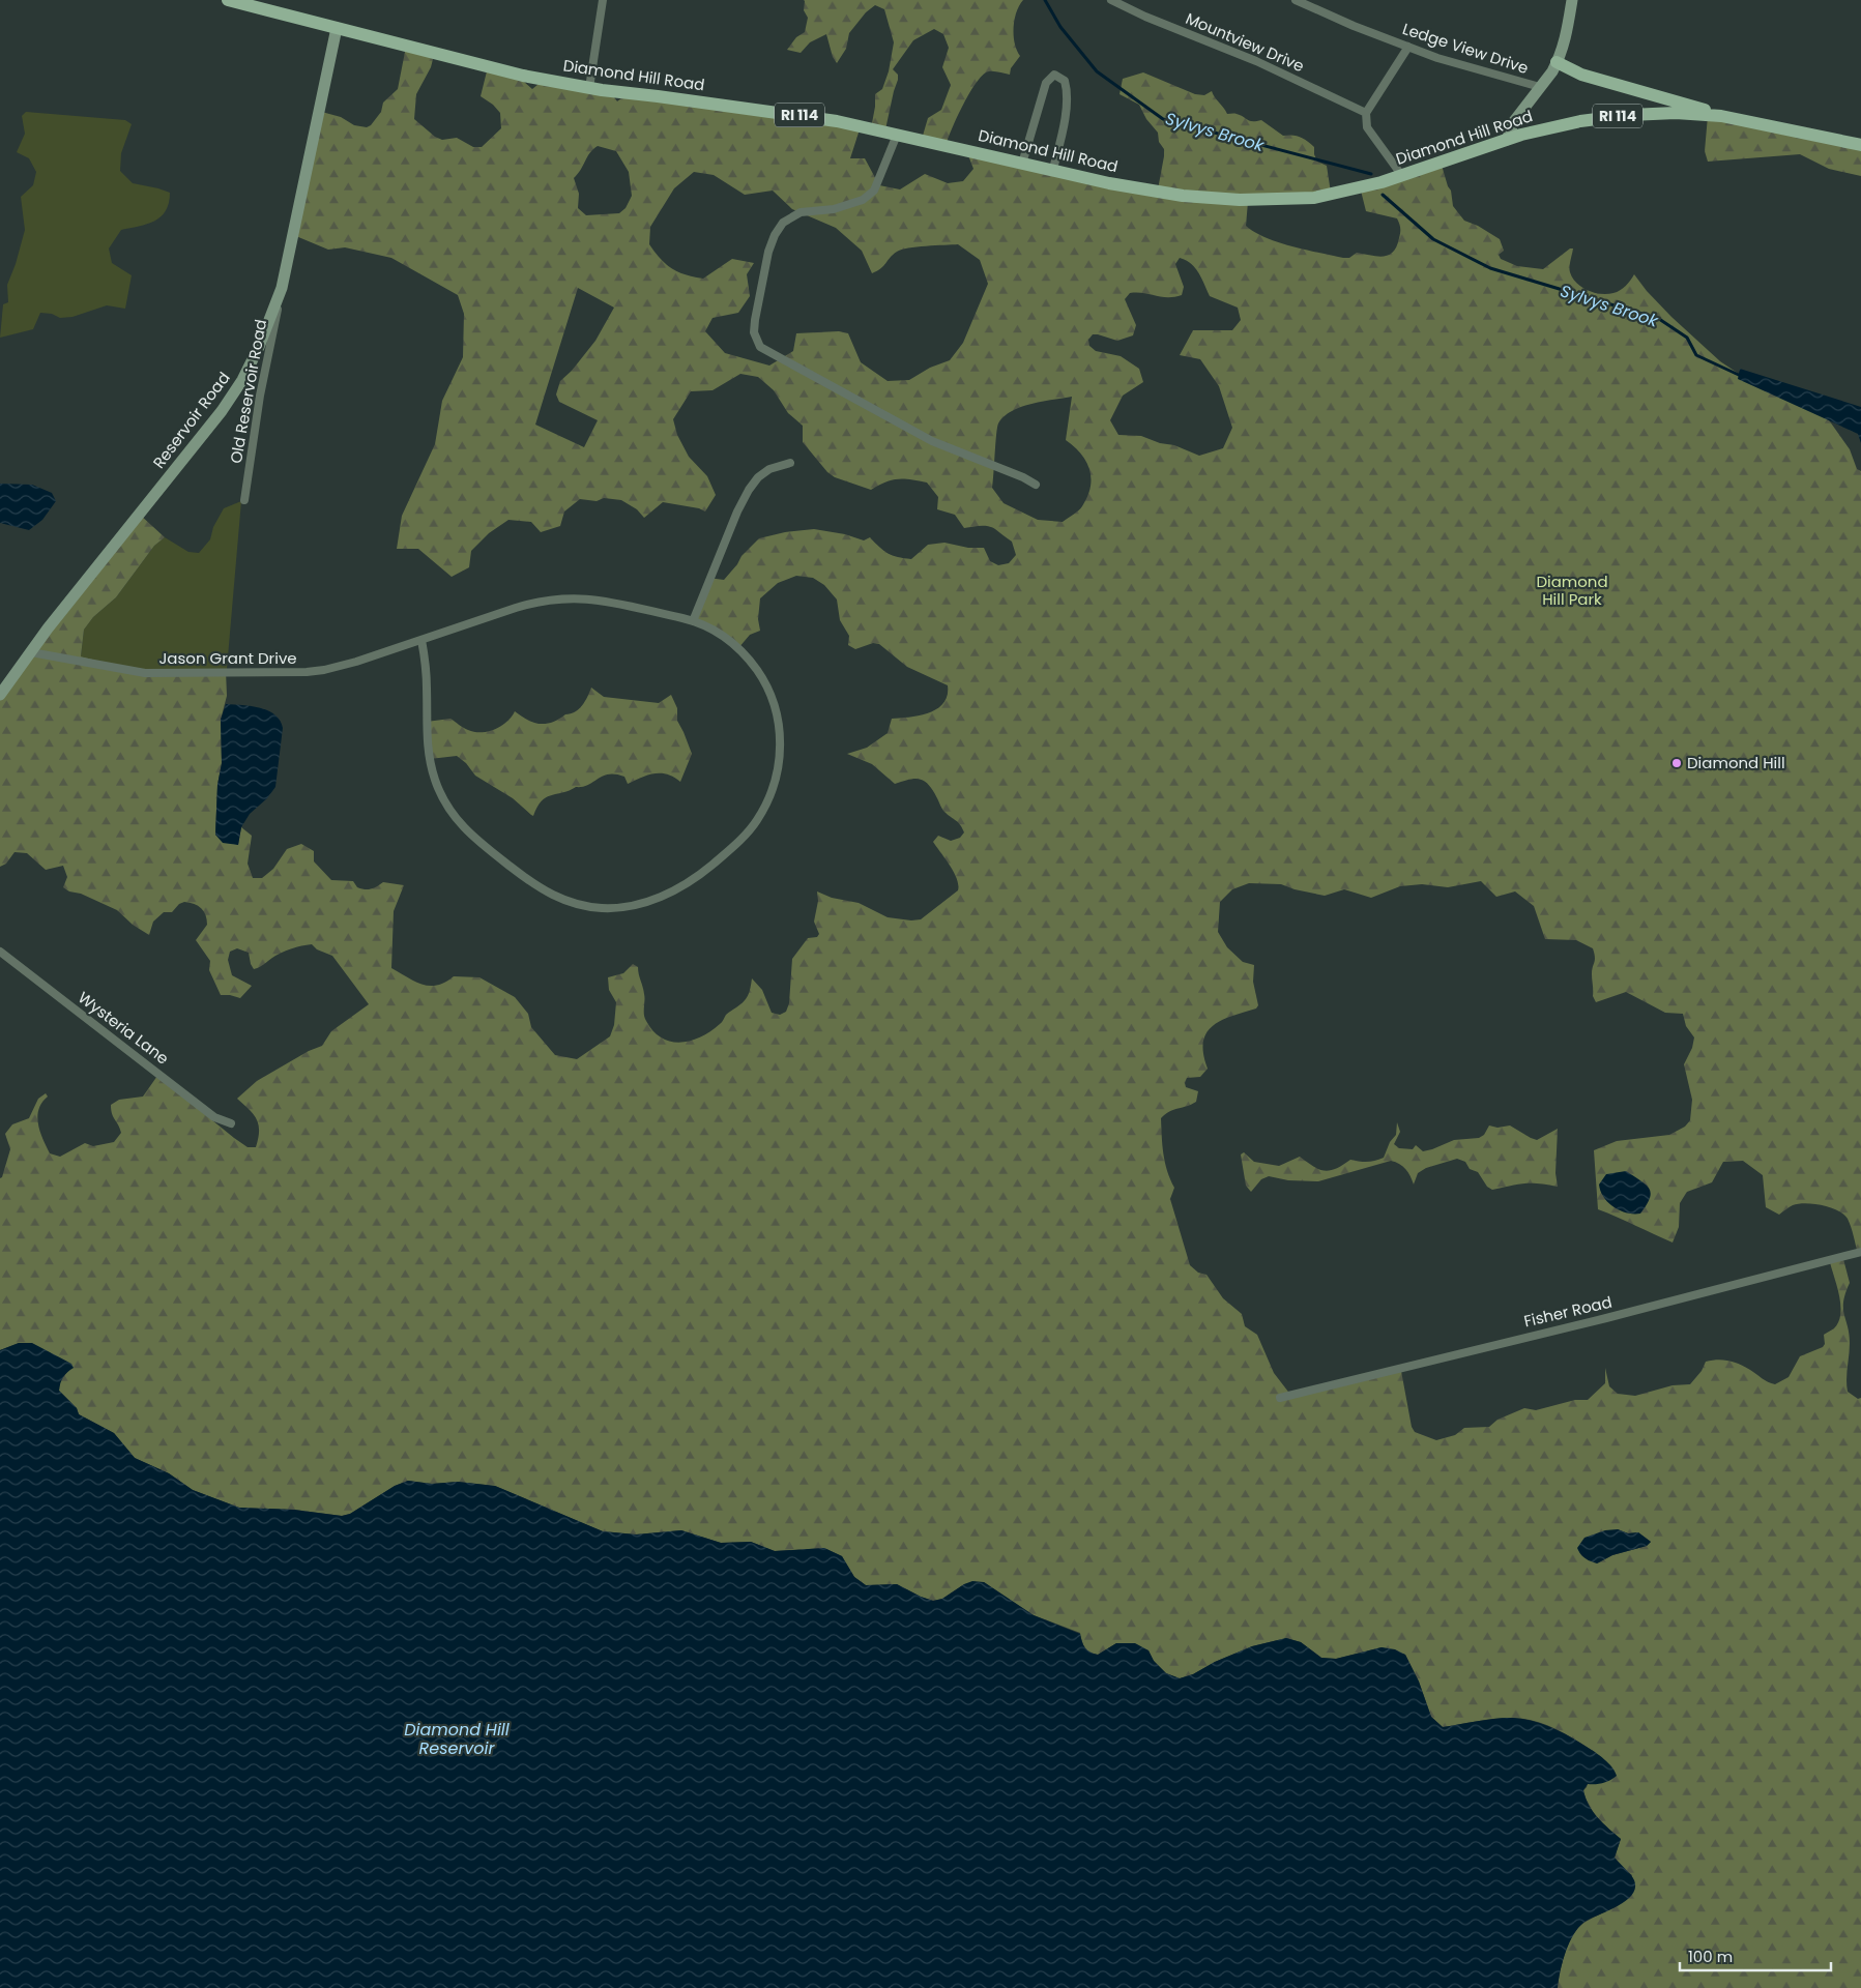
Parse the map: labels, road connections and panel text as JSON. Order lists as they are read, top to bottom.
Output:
{
  "streets": {
    "main road": ["Diamond Hill Road", "RI 114"],
    "street": [
      "Mountview Drive",
      "Ledge View Drive",
      "Old Reservoir Road",
      "Reservoir Road",
      "Jason Grant Drive",
      "Wysteria Lane",
      "Fisher Road"
    ]
  },
  "crossings": [
    ["Diamond Hill Road", "Reservoir Road"],
    ["Old Reservoir Road", "Reservoir Road"],
    ["Reservoir Road", "Jason Grant Drive"]
  ],
  "water": ["Sylvys Brook", "Diamond Hill Reservoir"],
  "parks": ["Diamond Hill Park"],
  "places": ["Diamond Hill"],
  "scale_bar": "100 m"
}
